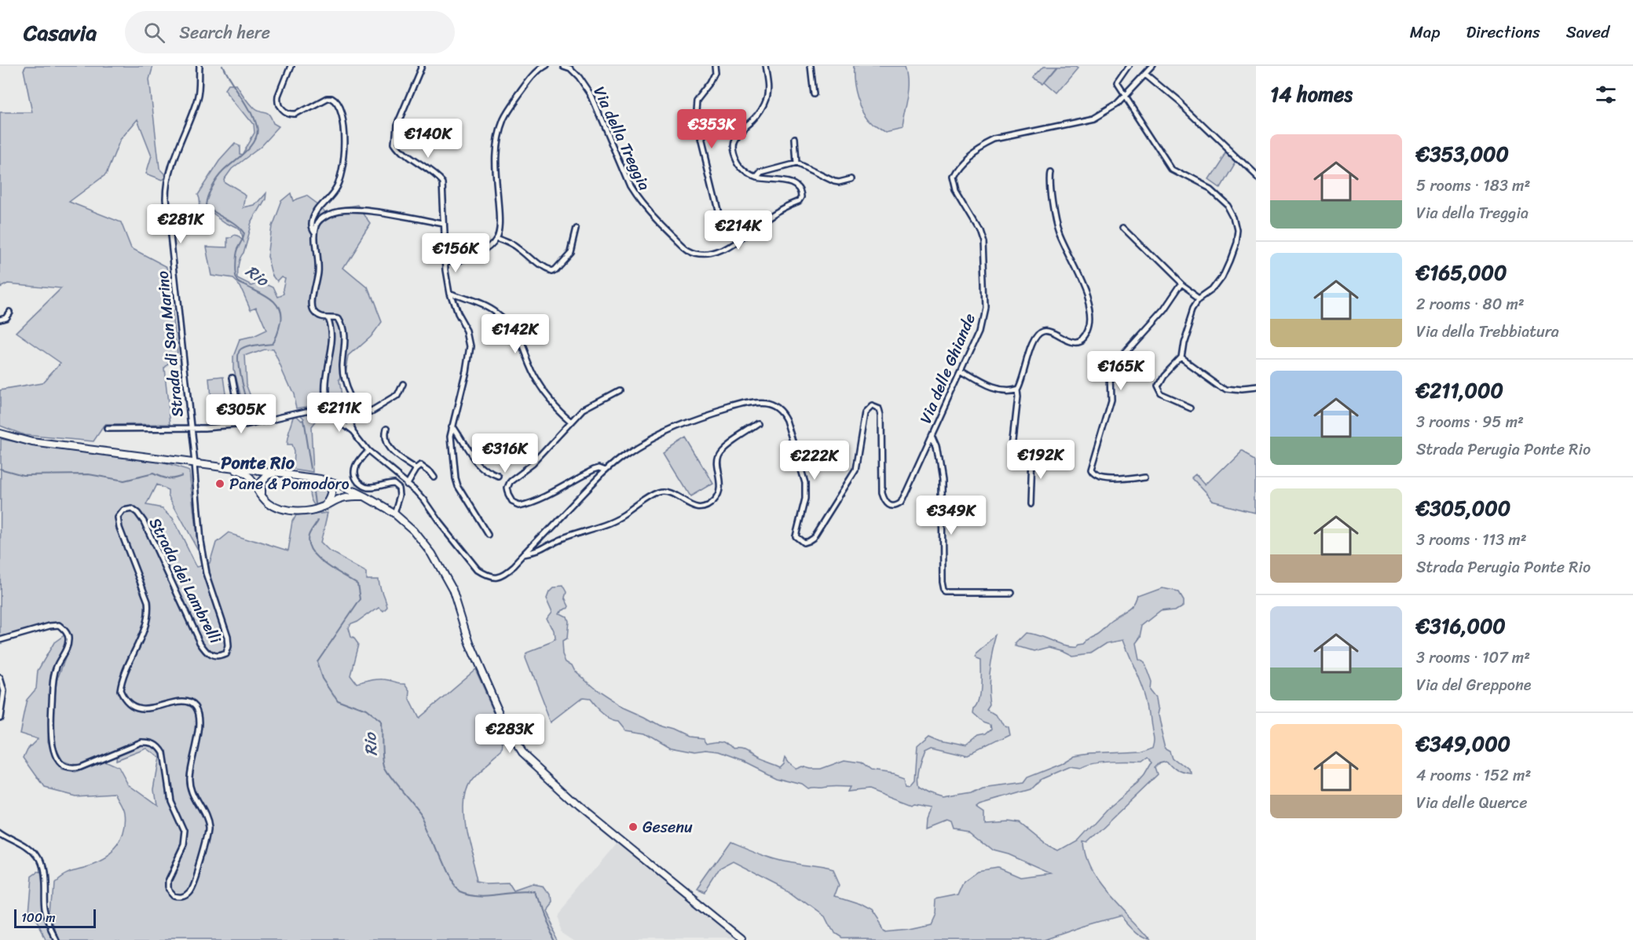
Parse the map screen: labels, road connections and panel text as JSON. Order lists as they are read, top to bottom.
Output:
{
  "streets": {
    "street": [
      "Via della Treggia",
      "Strada di San Marino",
      "Via delle Ghiande",
      "Strada dei Lambrelli"
    ]
  },
  "crossings": [
    ["Strada di San Marino", "Strada dei Lambrelli"]
  ],
  "districts": ["Ponte Rio"],
  "water": ["Rio"],
  "places": ["Pane & Pomodoro", "Gesenu"],
  "scale_bar": "100 m",
  "page": {
    "header": "Casavia",
    "search": "Search here",
    "nav": ["Map", "Directions", "Saved"],
    "heading": "14 homes",
    "price": [
      "€353K",
      "€140K",
      "€281K",
      "€214K",
      "€156K",
      "€142K",
      "€165K",
      "€211K",
      "€305K",
      "€316K",
      "€192K",
      "€222K",
      "€349K",
      "€283K"
    ],
    "list": [
      {
        "name": "€353,000",
        "note": "5 rooms · 183 m² · Via della Treggia"
      },
      {
        "name": "€165,000",
        "note": "2 rooms · 80 m² · Via della Trebbiatura"
      },
      {
        "name": "€211,000",
        "note": "3 rooms · 95 m² · Strada Perugia Ponte Rio"
      },
      {
        "name": "€305,000",
        "note": "3 rooms · 113 m² · Strada Perugia Ponte Rio"
      },
      {
        "name": "€316,000",
        "note": "3 rooms · 107 m² · Via del Greppone"
      },
      {
        "name": "€349,000",
        "note": "4 rooms · 152 m² · Via delle Querce"
      }
    ],
    "scale": "100 m"
  }
}
